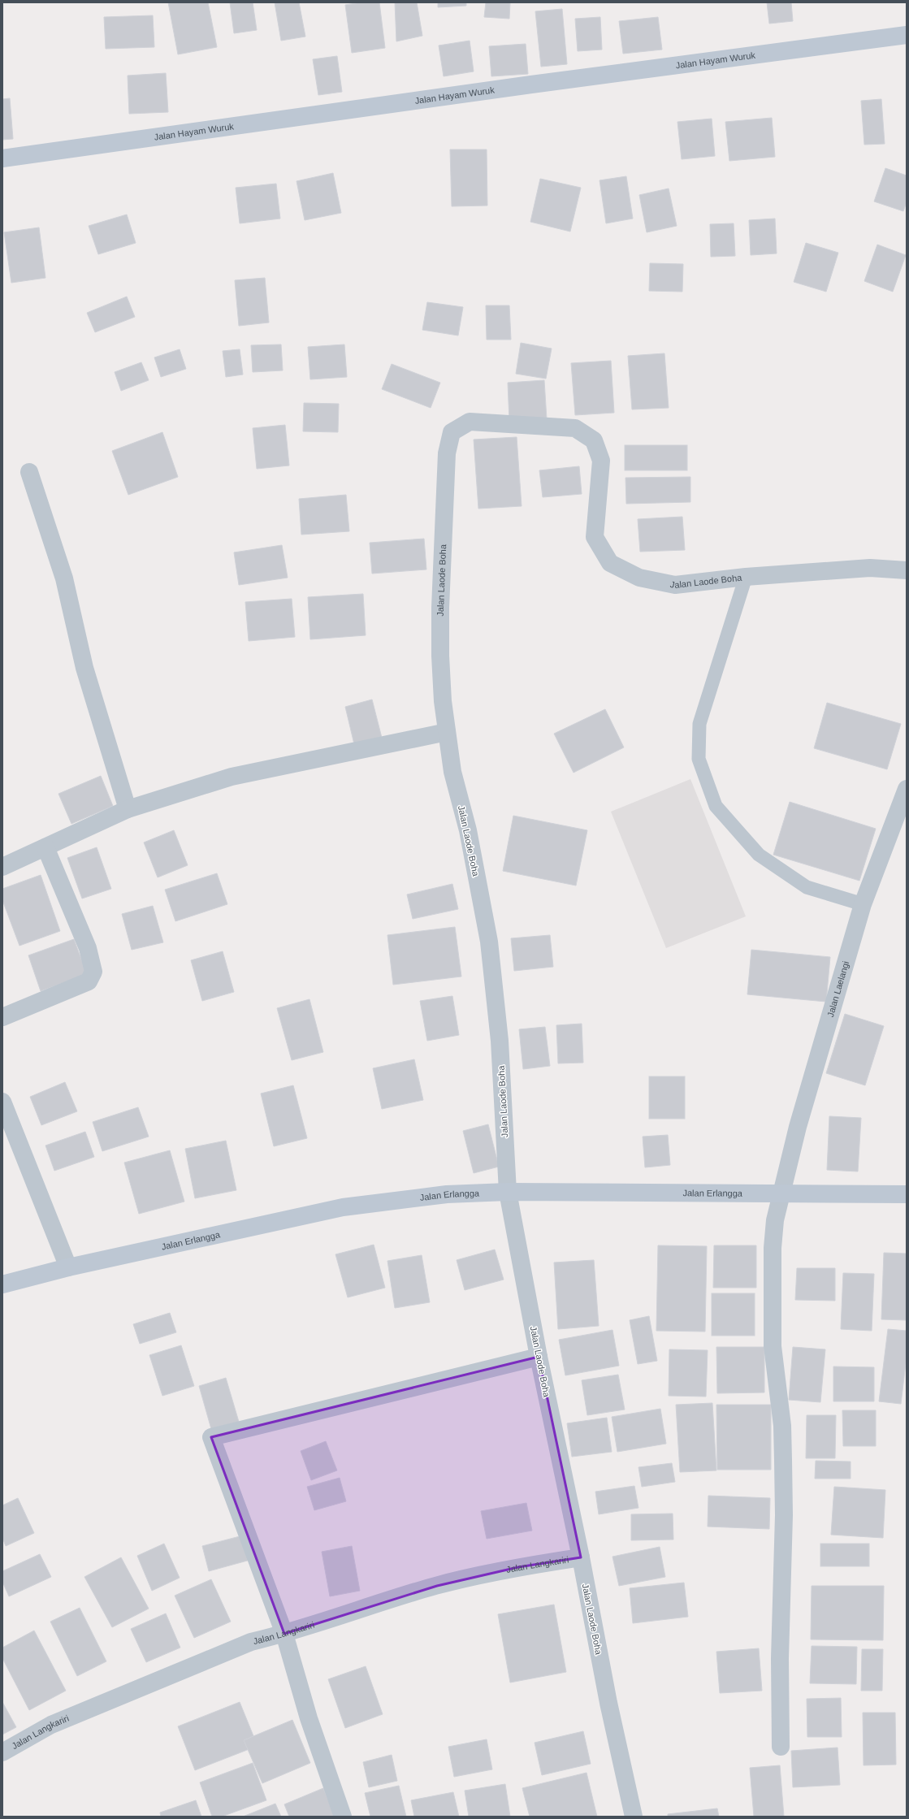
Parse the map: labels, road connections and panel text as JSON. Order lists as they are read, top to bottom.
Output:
{
  "streets": {
    "street": [
      "Jalan Hayam Wuruk",
      "Jalan Laode Boha",
      "Jalan Laelangi",
      "Jalan Erlangga",
      "Jalan Langkariri"
    ]
  },
  "crossings": [
    ["Jalan Laode Boha", "Jalan Erlangga"],
    ["Jalan Laode Boha", "Jalan Langkariri"],
    ["Jalan Laelangi", "Jalan Erlangga"]
  ]
}
